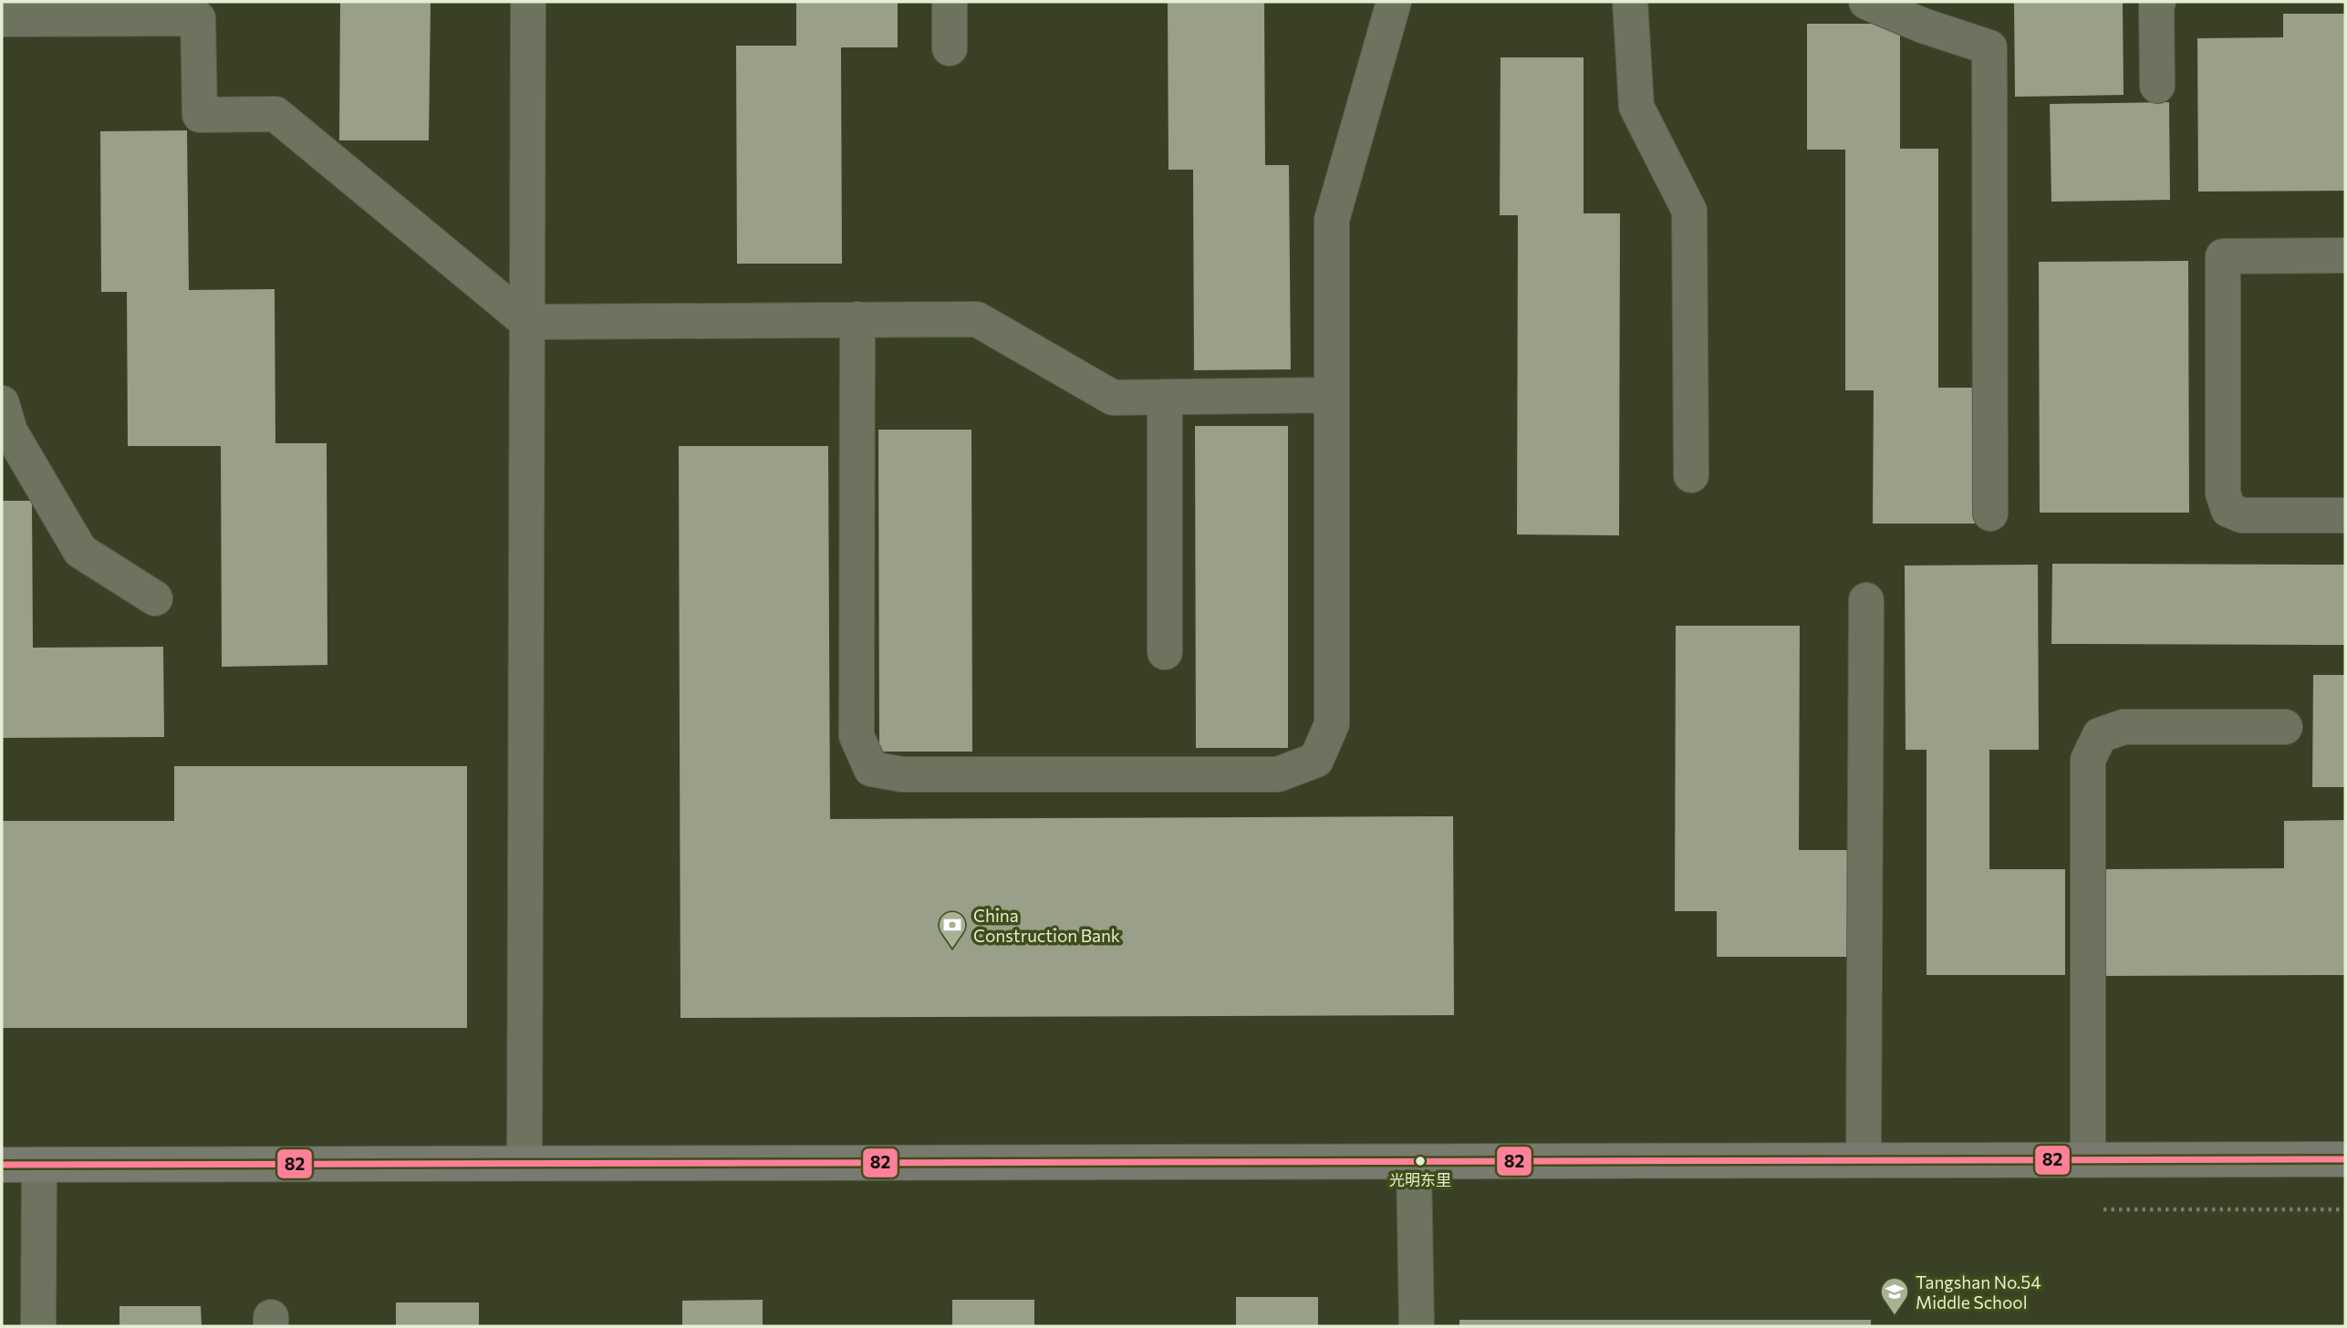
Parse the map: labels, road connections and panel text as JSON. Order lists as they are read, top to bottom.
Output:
{
  "places": {
    "bank": ["China Construction Bank"],
    "other": ["光明东里"],
    "school or university": ["Tangshan No.54 Middle School"]
  },
  "lines": ["transit line 82"]
}
